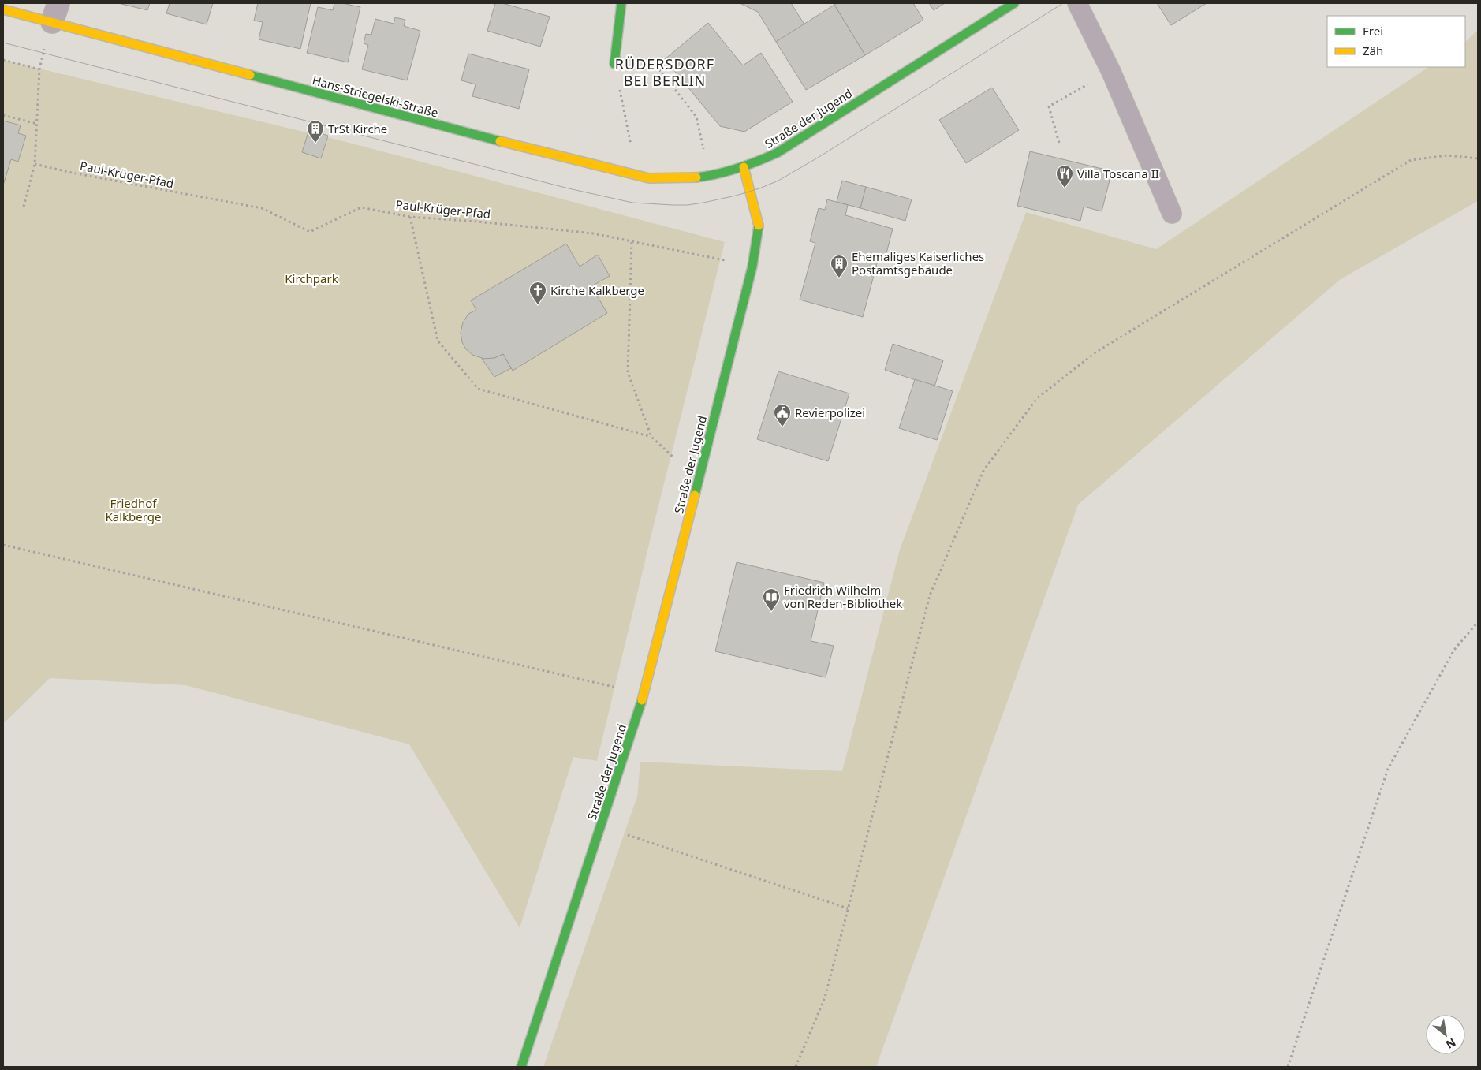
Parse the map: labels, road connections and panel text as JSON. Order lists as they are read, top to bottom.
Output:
{
  "streets": {
    "street": ["Hans-Striegelski-Straße", "Straße der Jugend"],
    "path": ["Paul-Krüger-Pfad"]
  },
  "crossings": [
    ["Hans-Striegelski-Straße", "Straße der Jugend"],
    ["Straße der Jugend", "Paul-Krüger-Pfad"]
  ],
  "districts": ["RÜDERSDORF BEI BERLIN"],
  "parks": ["Kirchpark", "Friedhof Kalkberge"],
  "places": {
    "building": ["TrSt Kirche", "Ehemaliges Kaiserliches Postamtsgebäude"],
    "restaurant": ["Villa Toscana II"],
    "church": ["Kirche Kalkberge"],
    "public building": ["Revierpolizei"],
    "library": ["Friedrich Wilhelm von Reden-Bibliothek"]
  },
  "legend": ["Frei", "Zäh"],
  "north": "bottom right"
}
